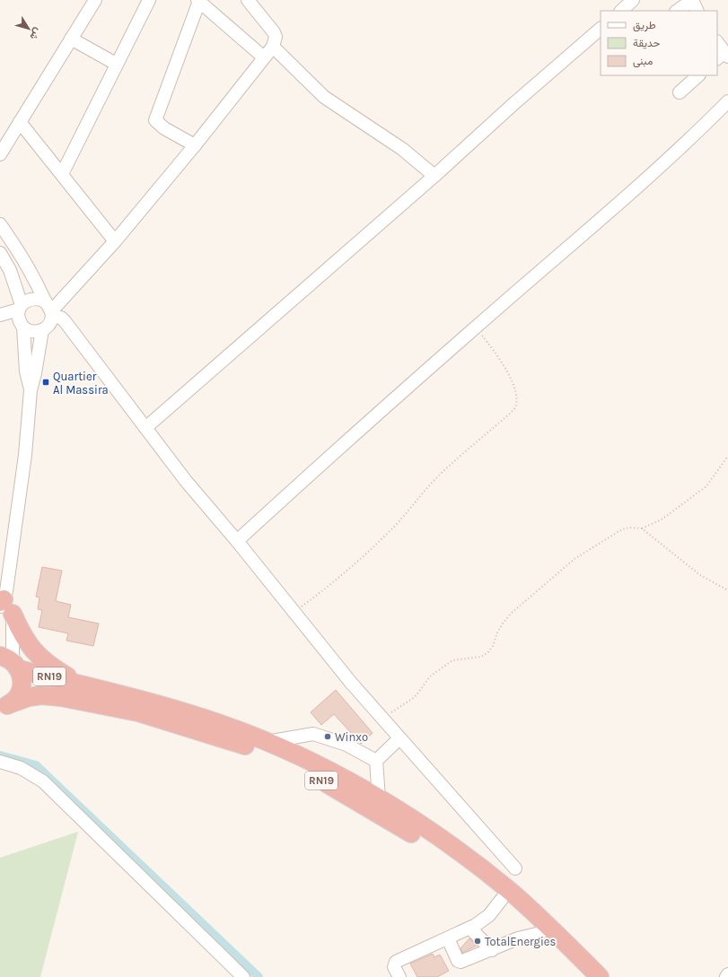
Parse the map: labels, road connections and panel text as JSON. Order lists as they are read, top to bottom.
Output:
{
  "streets": {
    "highway": ["RN19"]
  },
  "places": {
    "transit": ["Quartier Al Massira"],
    "other": ["Winxo", "TotalEnergies"]
  },
  "legend": ["طريق", "حديقة", "مبنى"],
  "north": "bottom right"
}
